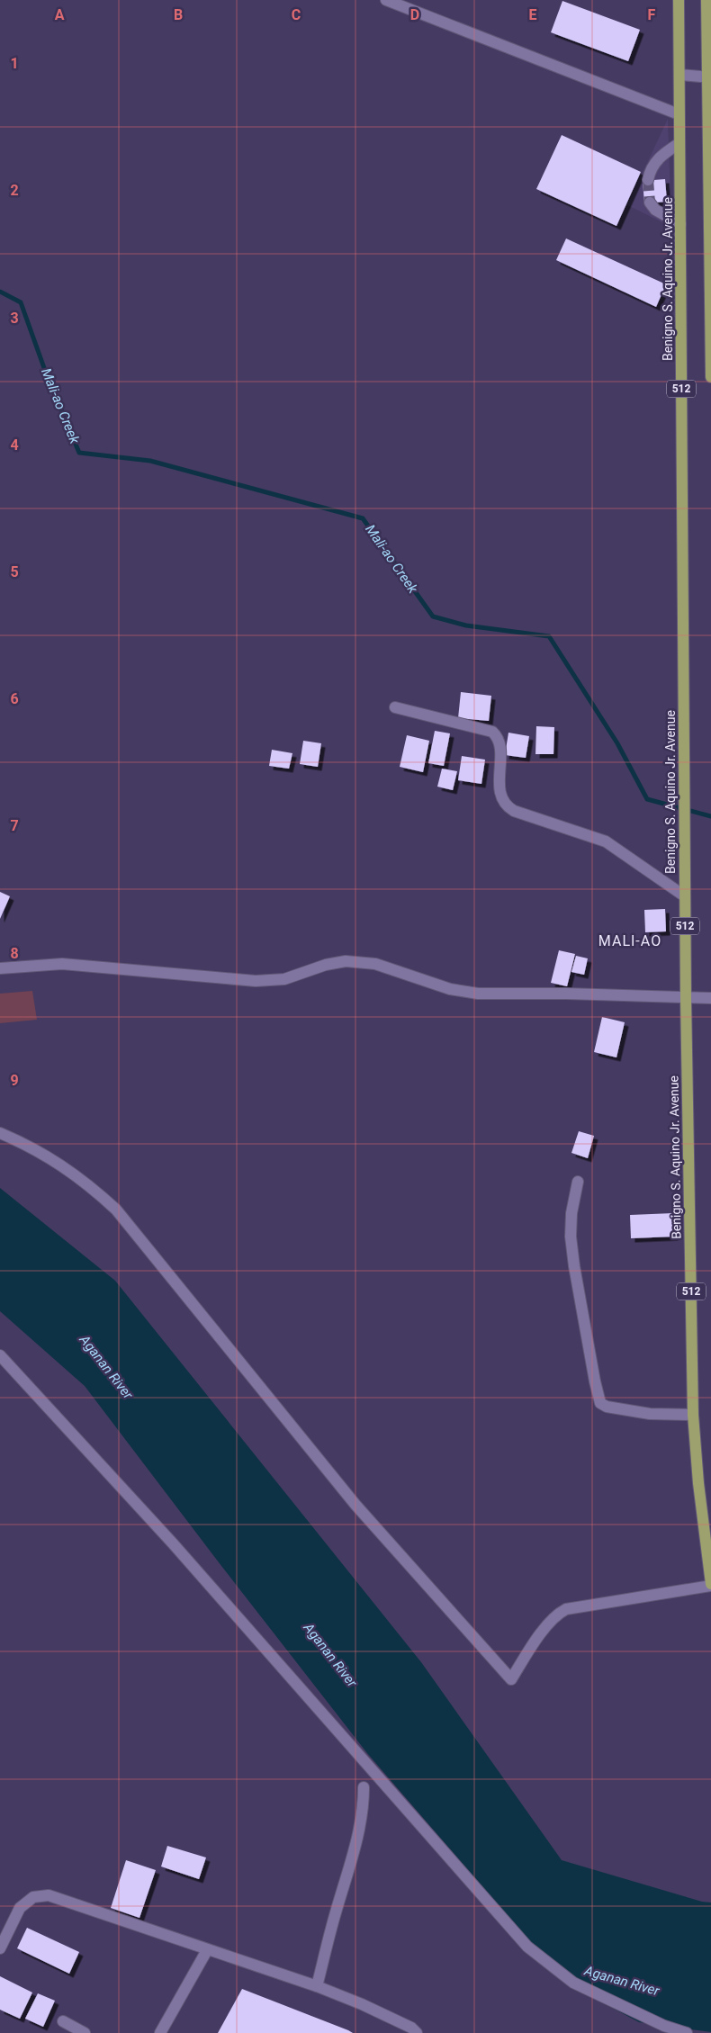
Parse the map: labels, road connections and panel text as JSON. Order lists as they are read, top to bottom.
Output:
{
  "streets": {
    "main road": ["Benigno S. Aquino Jr. Avenue", "512"]
  },
  "districts": ["MALI-AO"],
  "water": ["Mali-ao Creek", "Aganan River"],
  "grid": {
    "columns": [
      "A",
      "B",
      "C",
      "D",
      "E",
      "F"
    ],
    "rows": [
      "1",
      "2",
      "3",
      "4",
      "5",
      "6",
      "7",
      "8",
      "9"
    ]
  }
}
